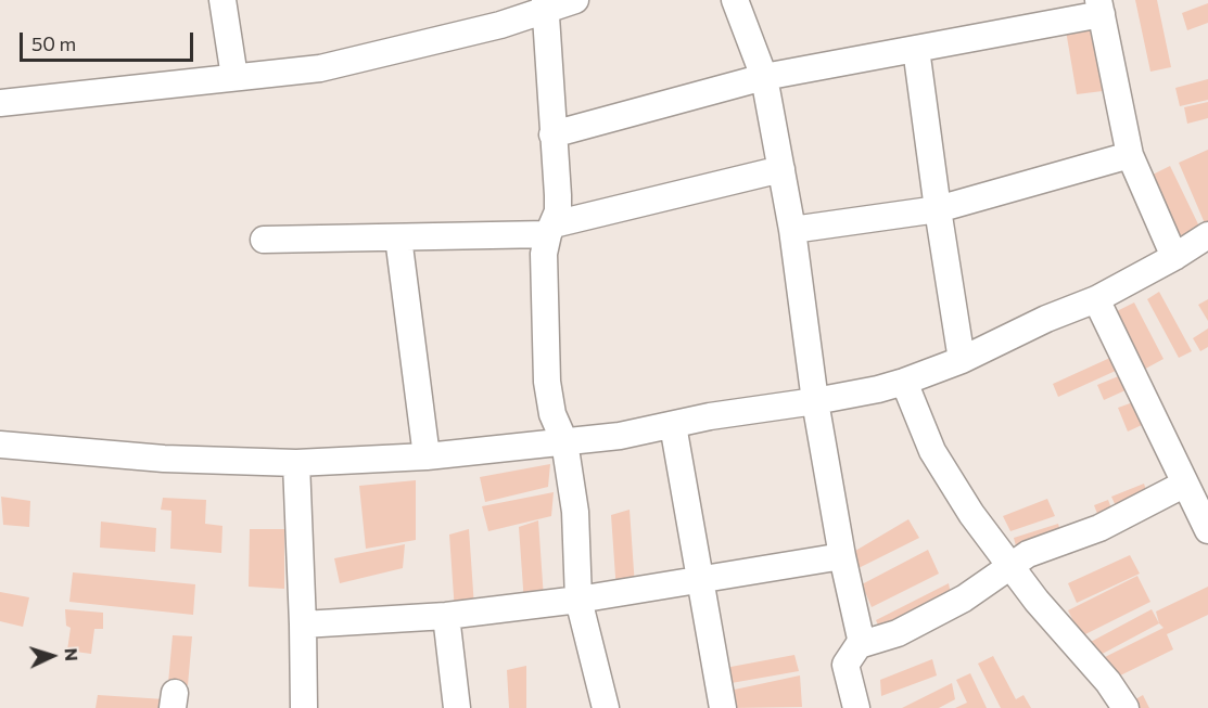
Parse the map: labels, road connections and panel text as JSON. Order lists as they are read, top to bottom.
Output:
{
  "scale_bar": "50 m",
  "north": "right"
}
